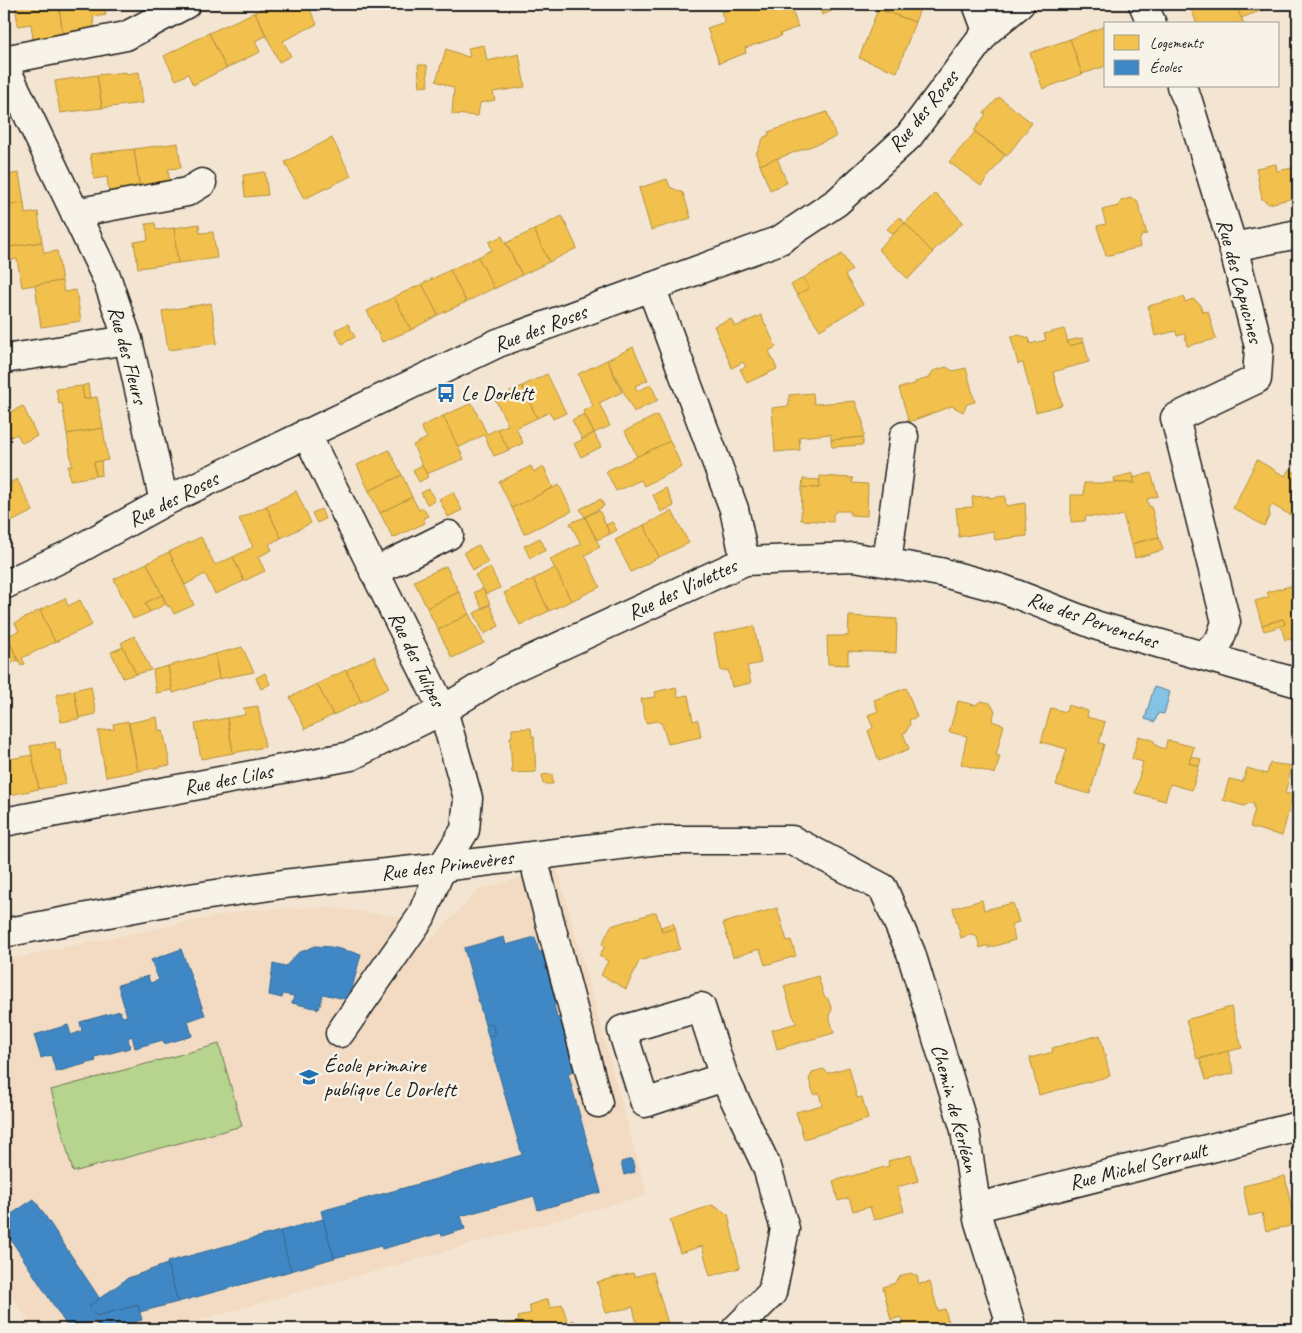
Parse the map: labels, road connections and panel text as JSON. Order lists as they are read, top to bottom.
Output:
{
  "streets": {
    "street": [
      "Rue des Roses",
      "Rue des Capucines",
      "Rue des Fleurs",
      "Rue des Violettes",
      "Rue des Pervenches",
      "Rue des Tulipes",
      "Rue des Lilas",
      "Rue des Primevères",
      "Chemin de Kerléan",
      "Rue Michel Serrault"
    ]
  },
  "crossings": [
    ["Rue des Roses", "Rue des Fleurs"],
    ["Rue des Roses", "Rue des Violettes"],
    ["Rue des Roses", "Rue des Tulipes"],
    ["Rue des Capucines", "Rue des Pervenches"],
    ["Rue des Violettes", "Rue des Pervenches"],
    ["Rue des Violettes", "Rue des Tulipes"],
    ["Rue des Violettes", "Rue des Lilas"],
    ["Rue des Tulipes", "Rue des Lilas"],
    ["Rue des Tulipes", "Rue des Primevères"],
    ["Rue des Primevères", "Chemin de Kerléan"],
    ["Chemin de Kerléan", "Rue Michel Serrault"]
  ],
  "places": {
    "bus stop": ["Le Dorlett"],
    "school or university": ["École primaire publique Le Dorlett"]
  },
  "legend": ["Logements", "Écoles"]
}
